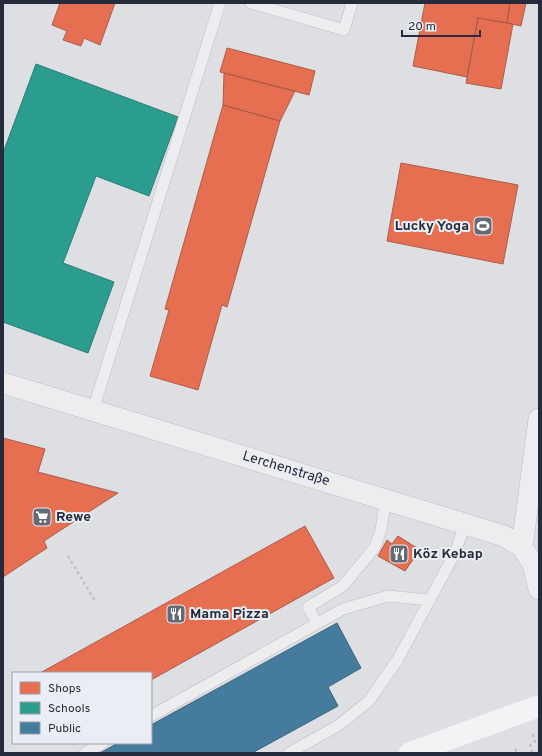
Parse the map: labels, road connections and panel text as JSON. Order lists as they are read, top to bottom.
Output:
{
  "streets": {
    "street": ["Lerchenstraße"]
  },
  "places": {
    "sports": ["Lucky Yoga"],
    "supermarket": ["Rewe"],
    "restaurant": ["Köz Kebap", "Mama Pizza"]
  },
  "legend": ["Shops", "Schools", "Public"],
  "scale_bar": "20 m"
}
